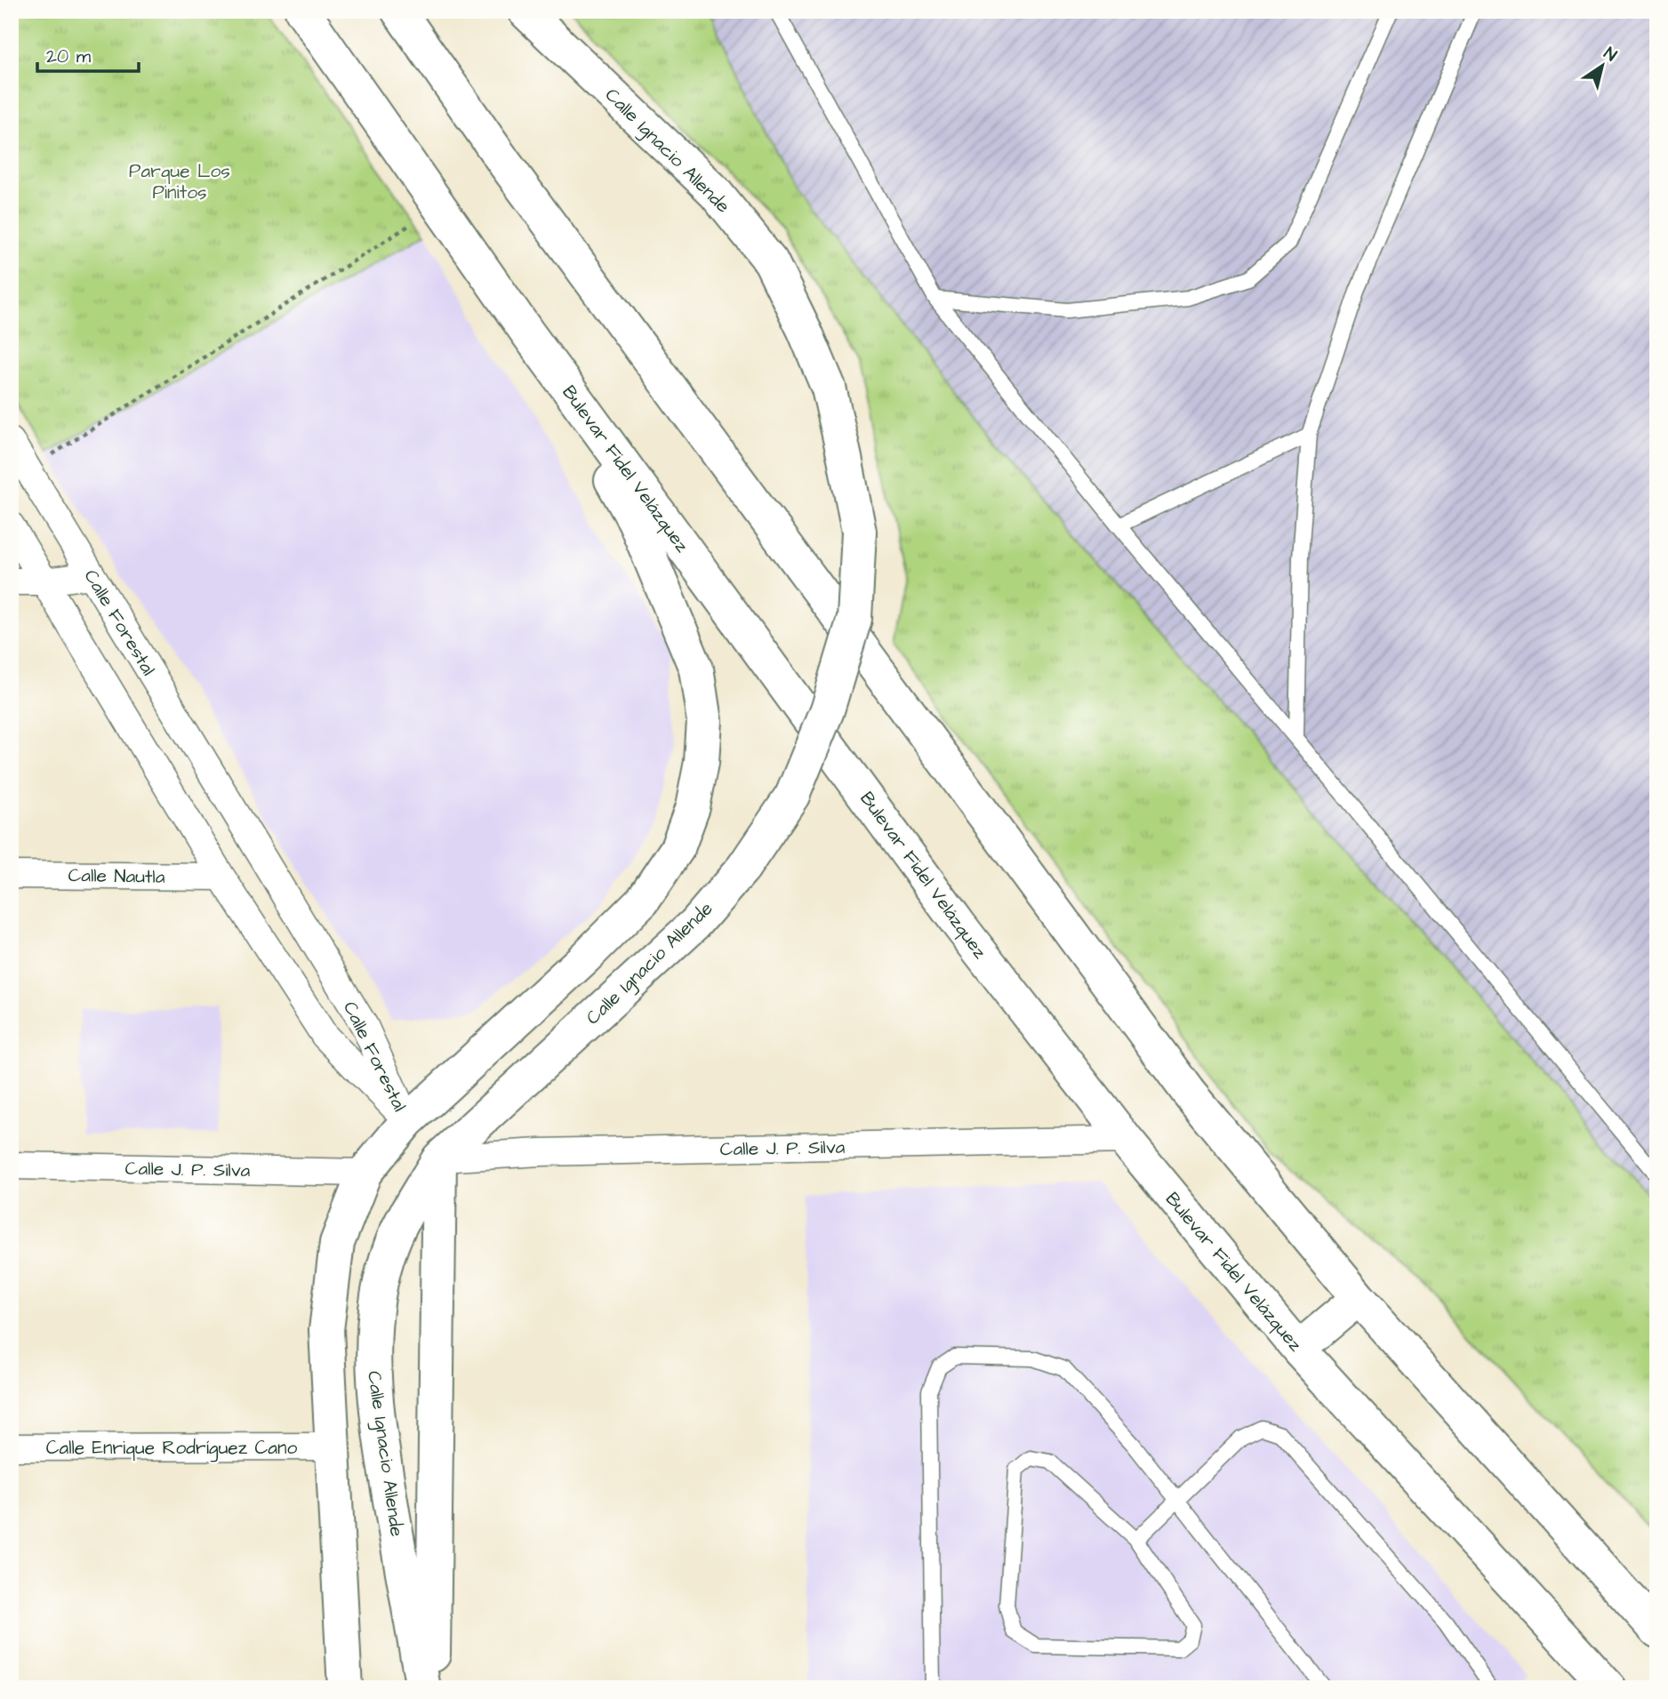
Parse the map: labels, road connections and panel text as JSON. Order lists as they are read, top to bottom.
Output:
{
  "streets": {
    "main road": ["Calle Ignacio Allende", "Bulevar Fidel Velázquez"],
    "street": [
      "Calle Forestal",
      "Calle Nautla",
      "Calle J. P. Silva",
      "Calle Enrique Rodríguez Cano"
    ]
  },
  "crossings": [
    ["Calle Ignacio Allende", "Calle J. P. Silva"],
    ["Bulevar Fidel Velázquez", "Calle J. P. Silva"],
    ["Calle Forestal", "Calle Nautla"]
  ],
  "parks": ["Parque Los Pinitos"],
  "scale_bar": "20 m",
  "north": "top right"
}
